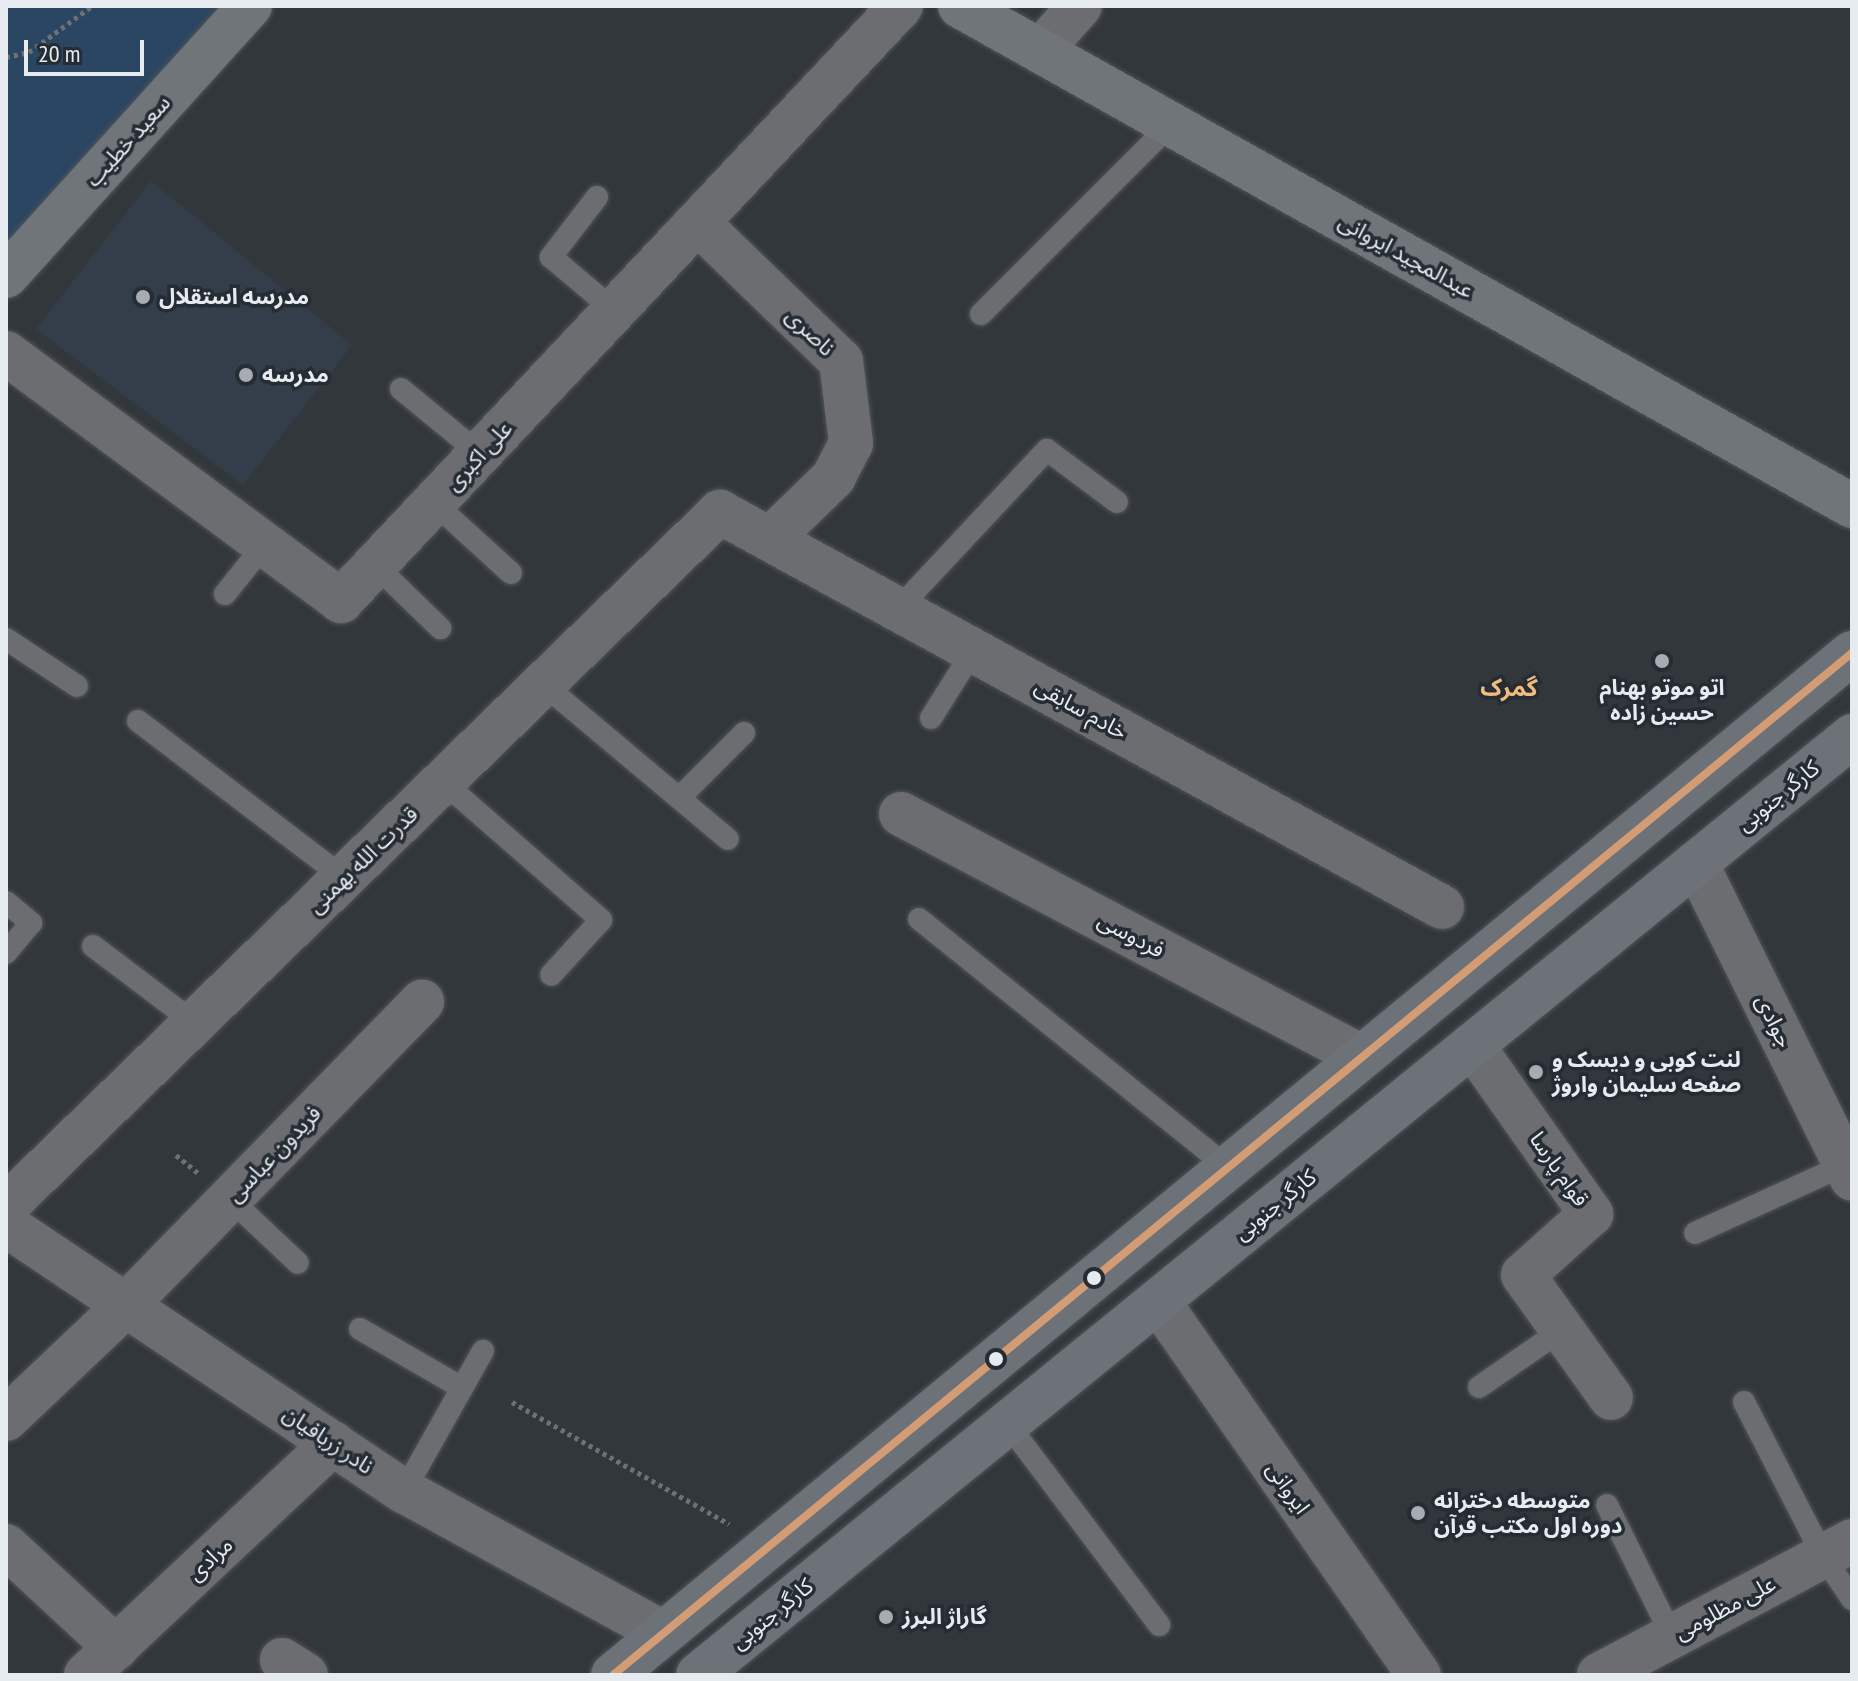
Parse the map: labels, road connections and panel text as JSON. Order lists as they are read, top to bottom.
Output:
{
  "streets": {
    "main road": ["سعید خطیب", "عبدالمجید ایروانی", "کارگر جنوبی"],
    "street": [
      "ناصری",
      "علی اکبری",
      "خادم سابقی",
      "قدرت الله بهمنی",
      "فردوسی",
      "جوادی",
      "فریدون عباسی",
      "قوام پارسا",
      "نادر زربافیان",
      "ایروانی",
      "مرادی",
      "علی مظلومی"
    ]
  },
  "crossings": [
    ["ناصری", "علی اکبری"],
    ["ناصری", "خادم سابقی"],
    ["خادم سابقی", "قدرت الله بهمنی"],
    ["کارگر جنوبی", "جوادی"],
    ["کارگر جنوبی", "قوام پارسا"],
    ["کارگر جنوبی", "ایروانی"],
    ["فریدون عباسی", "نادر زربافیان"],
    ["نادر زربافیان", "مرادی"]
  ],
  "districts": ["گمرک"],
  "places": [
    "مدرسه استقلال",
    "مدرسه",
    "اتو موتو بهنام حسین زاده",
    "لنت کوبی و دیسک و صفحه سلیمان واروژ",
    "متوسطه دخترانه دوره اول مکتب قرآن",
    "گاراژ البرز"
  ],
  "scale_bar": "20 m"
}
